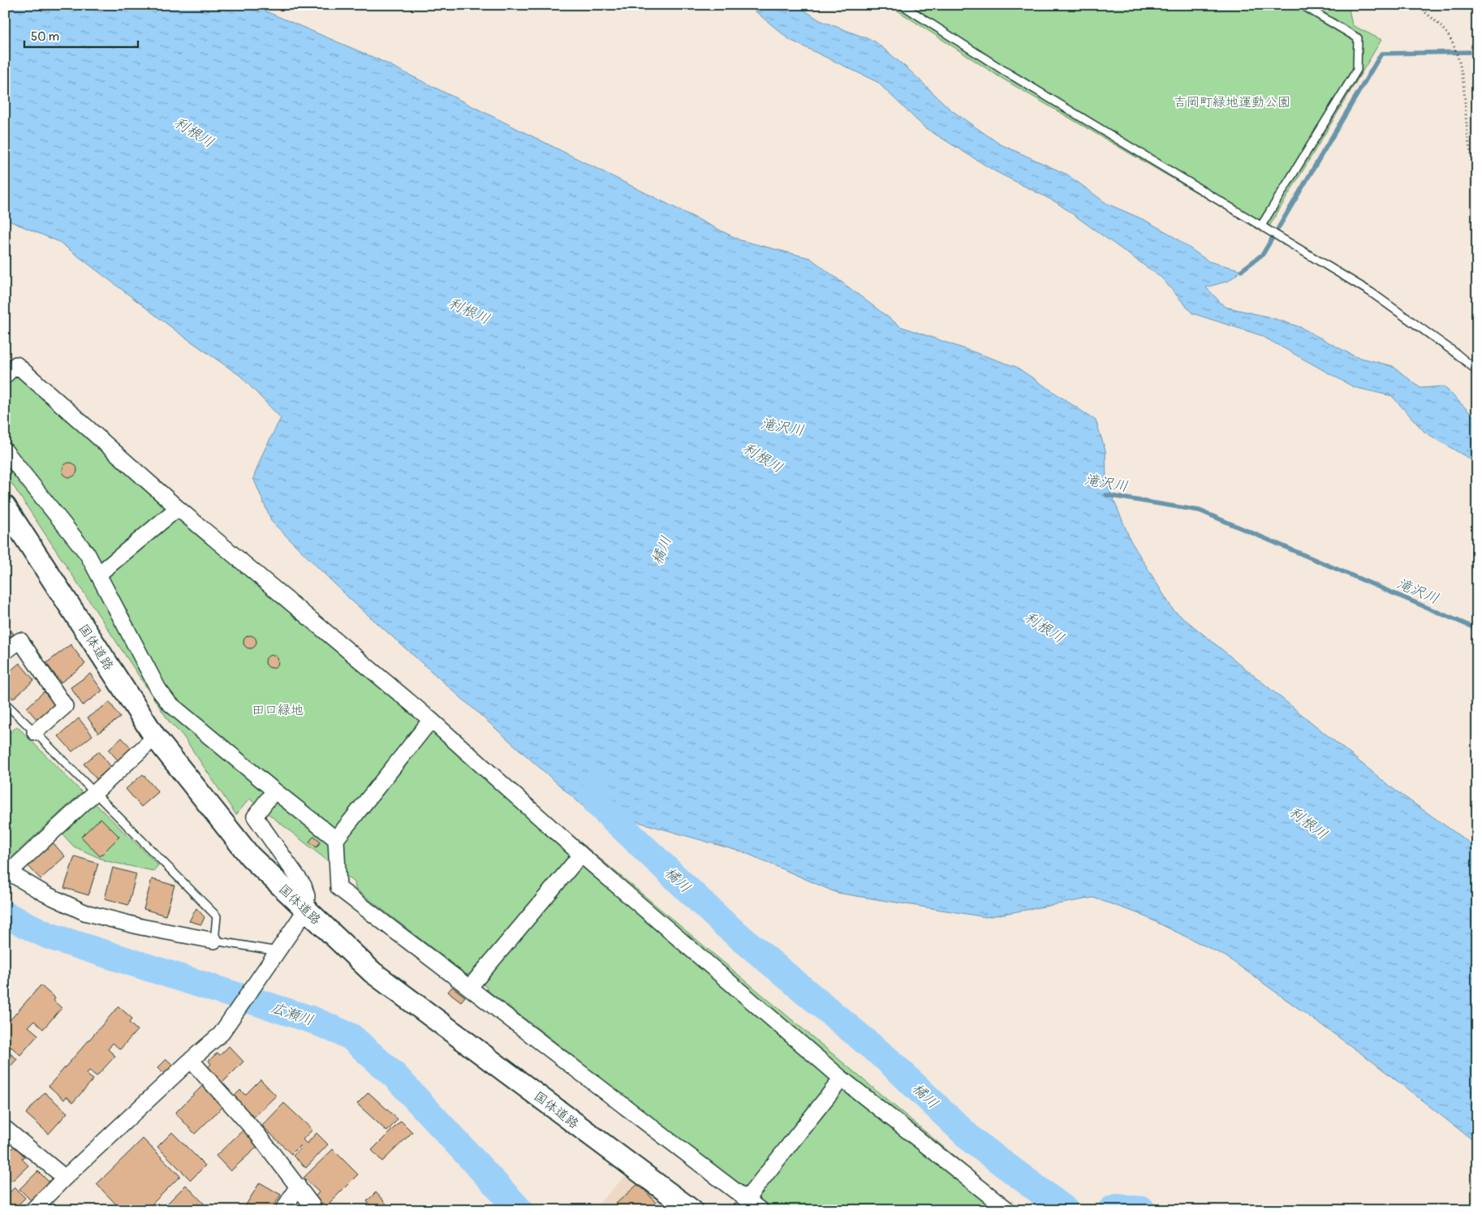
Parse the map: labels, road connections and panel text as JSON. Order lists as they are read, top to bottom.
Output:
{
  "streets": {
    "street": ["国体道路"]
  },
  "water": [
    "利根川",
    "滝沢川",
    "橘川",
    "広瀬川"
  ],
  "parks": ["吉岡町緑地運動公園", "田口緑地"],
  "scale_bar": "50 m"
}
